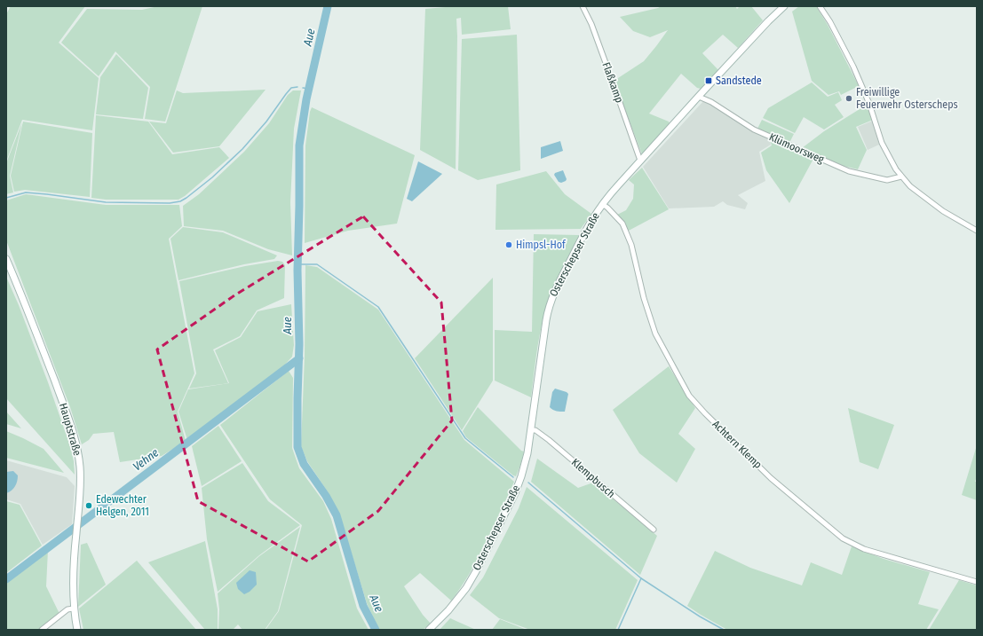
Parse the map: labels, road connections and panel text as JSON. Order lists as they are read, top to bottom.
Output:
{
  "streets": {
    "main road": ["Osterschepser Straße", "Hauptstraße"],
    "street": [
      "Flaßkamp",
      "Klümoorsweg",
      "Achtern Klemp",
      "Klempbusch"
    ]
  },
  "crossings": [
    ["Flaßkamp", "Osterschepser Straße"],
    ["Klümoorsweg", "Osterschepser Straße"],
    ["Osterschepser Straße", "Achtern Klemp"],
    ["Osterschepser Straße", "Klempbusch"]
  ],
  "water": ["Aue", "Vehne"],
  "places": {
    "transit": ["Sandstede"],
    "other": ["Freiwillige Feuerwehr Osterscheps", "Himpsl-Hof", "Edewechter Helgen, 2011"]
  }
}
